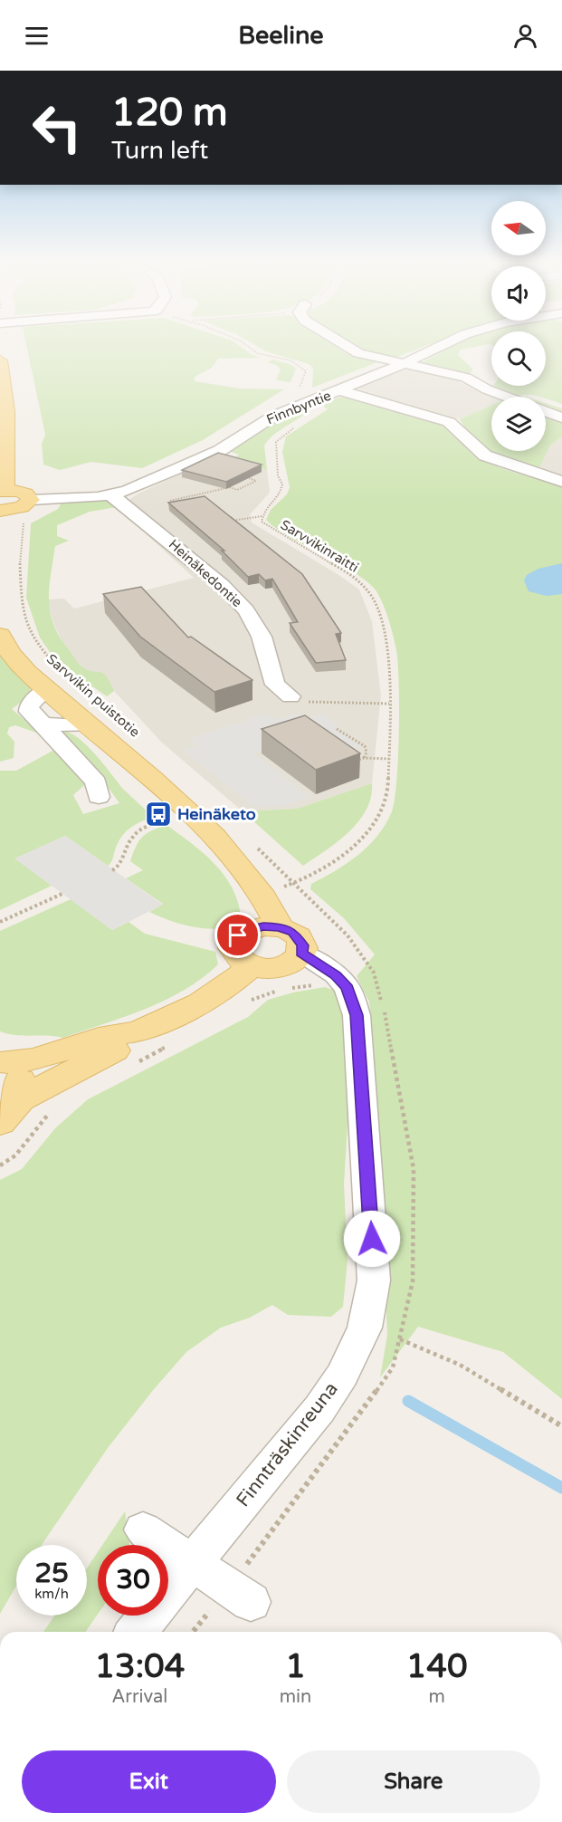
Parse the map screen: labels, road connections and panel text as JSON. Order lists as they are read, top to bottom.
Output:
{
  "streets": {
    "main road": ["Sarvvikin puistotie"],
    "street": ["Finnbyntie", "Heinäkedontie", "Finnträskinreuna"],
    "path": ["Sarvvikinraitti"]
  },
  "crossings": [
    ["Finnbyntie", "Sarvvikinraitti"],
    ["Finnbyntie", "Heinäkedontie"],
    ["Finnbyntie", "Sarvvikin puistotie"],
    ["Sarvvikin puistotie", "Finnträskinreuna"]
  ],
  "places": {
    "bus stop": ["Heinäketo"]
  },
  "north": "left",
  "page": {
    "header": "Beeline",
    "turn": ["120 m", "Turn left"],
    "speed": "25 km/h",
    "limit": "30",
    "eta": [
      "13:04",
      "Arrival",
      "1",
      "min",
      "140",
      "m"
    ],
    "buttons": ["Exit", "Share"]
  }
}
